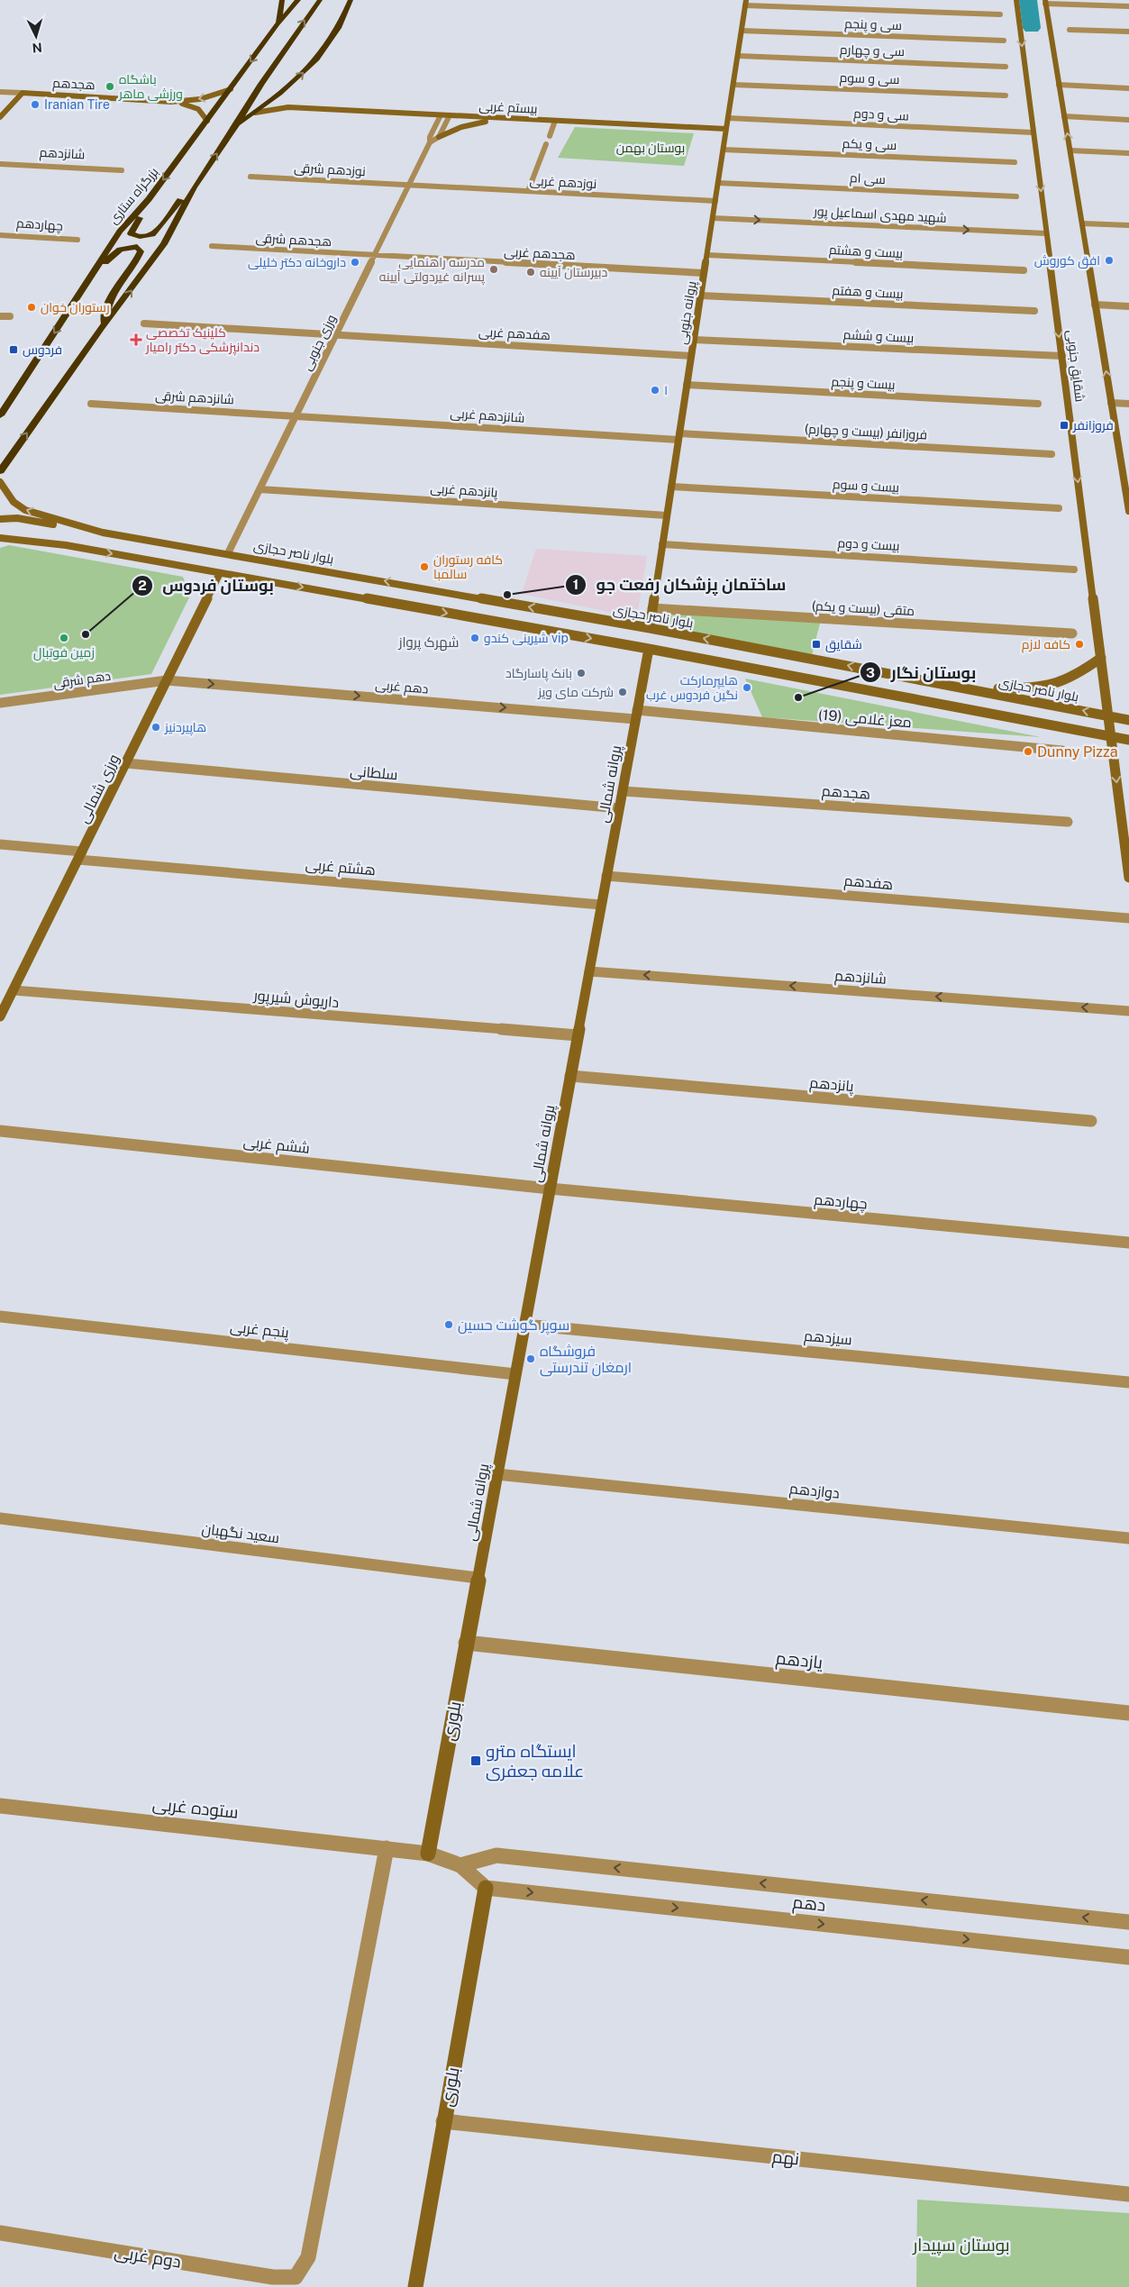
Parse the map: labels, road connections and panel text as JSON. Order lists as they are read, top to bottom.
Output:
{
  "streets": {
    "highway": ["بزرگراه ستاری"],
    "main road": [
      "هجدهم",
      "بیستم غربی",
      "پروانه جنوبی",
      "شقایق جنوبی",
      "بلوار ناصر حجازی",
      "پروانه شمالی",
      "ورزی شمالی",
      "بلوری"
    ],
    "street": [
      "سی و پنجم",
      "سی و چهارم",
      "سی و سوم",
      "سی و دوم",
      "سی و یکم",
      "شانزدهم",
      "نوزدهم شرقی",
      "سی ام",
      "نوزدهم غربی",
      "شهید مهدی اسماعیل پور",
      "چهاردهم",
      "هجدهم شرقی",
      "بیست و هشتم",
      "هجدهم غربی",
      "بیست و هفتم",
      "هفدهم غربی",
      "بیست و ششم",
      "ورزی جنوبی",
      "بیست و پنجم",
      "شانزدهم شرقی",
      "شانزدهم غربی",
      "فروزانفر (بیست و چهارم)",
      "بیست و سوم",
      "پانزدهم غربی",
      "بیست و دوم",
      "متقی (بیست و یکم)",
      "دهم شرقی",
      "دهم غربی",
      "معز غلامی (19)",
      "سلطانی",
      "هشتم غربی",
      "هفدهم",
      "داریوش شیرپور",
      "پانزدهم",
      "ششم غربی",
      "پنجم غربی",
      "سیزدهم",
      "دوازدهم",
      "سعید نگهبان",
      "یازدهم",
      "ستوده غربی",
      "دهم",
      "نهم",
      "دوم غربی"
    ]
  },
  "crossings": [
    ["سی و پنجم", "پروانه جنوبی"],
    ["سی و چهارم", "پروانه جنوبی"],
    ["سی و سوم", "پروانه جنوبی"],
    ["هجدهم", "بزرگراه ستاری"],
    ["هجدهم", "پروانه شمالی"],
    ["بیستم غربی", "پروانه جنوبی"],
    ["بیستم غربی", "ورزی جنوبی"],
    ["سی و دوم", "پروانه جنوبی"],
    ["سی و دوم", "شقایق جنوبی"],
    ["سی و یکم", "پروانه جنوبی"],
    ["شانزدهم", "پروانه شمالی"],
    ["نوزدهم شرقی", "نوزدهم غربی"],
    ["نوزدهم شرقی", "ورزی جنوبی"],
    ["سی ام", "پروانه جنوبی"],
    ["نوزدهم غربی", "پروانه جنوبی"],
    ["نوزدهم غربی", "ورزی جنوبی"],
    ["شهید مهدی اسماعیل پور", "پروانه جنوبی"],
    ["شهید مهدی اسماعیل پور", "شقایق جنوبی"],
    ["چهاردهم", "پروانه شمالی"],
    ["چهاردهم", "ششم غربی"],
    ["هجدهم شرقی", "هجدهم غربی"],
    ["هجدهم شرقی", "ورزی جنوبی"],
    ["بیست و هشتم", "پروانه جنوبی"],
    ["هجدهم غربی", "پروانه جنوبی"],
    ["هجدهم غربی", "ورزی جنوبی"],
    ["بیست و هفتم", "پروانه جنوبی"],
    ["پروانه جنوبی", "هفدهم غربی"],
    ["پروانه جنوبی", "بیست و ششم"],
    ["پروانه جنوبی", "بیست و پنجم"],
    ["پروانه جنوبی", "شانزدهم غربی"],
    ["پروانه جنوبی", "فروزانفر (بیست و چهارم)"],
    ["پروانه جنوبی", "بیست و سوم"],
    ["پروانه جنوبی", "پانزدهم غربی"],
    ["پروانه جنوبی", "بیست و دوم"],
    ["پروانه جنوبی", "بلوار ناصر حجازی"],
    ["پروانه جنوبی", "متقی (بیست و یکم)"],
    ["هفدهم غربی", "ورزی جنوبی"],
    ["بیست و ششم", "شقایق جنوبی"],
    ["ورزی جنوبی", "شانزدهم شرقی"],
    ["ورزی جنوبی", "شانزدهم غربی"],
    ["ورزی جنوبی", "پانزدهم غربی"],
    ["ورزی جنوبی", "بلوار ناصر حجازی"],
    ["شقایق جنوبی", "بلوار ناصر حجازی"],
    ["شانزدهم شرقی", "شانزدهم غربی"],
    ["شانزدهم غربی", "فروزانفر (بیست و چهارم)"],
    ["دهم شرقی", "دهم غربی"],
    ["دهم شرقی", "ورزی شمالی"],
    ["دهم غربی", "معز غلامی (19)"],
    ["دهم غربی", "پروانه شمالی"],
    ["دهم غربی", "ورزی شمالی"],
    ["معز غلامی (19)", "پروانه شمالی"],
    ["سلطانی", "پروانه شمالی"],
    ["سلطانی", "ورزی شمالی"],
    ["پروانه شمالی", "هشتم غربی"],
    ["پروانه شمالی", "هفدهم"],
    ["پروانه شمالی", "داریوش شیرپور"],
    ["پروانه شمالی", "پانزدهم"],
    ["پروانه شمالی", "ششم غربی"],
    ["پروانه شمالی", "پنجم غربی"],
    ["پروانه شمالی", "سیزدهم"],
    ["پروانه شمالی", "دوازدهم"],
    ["پروانه شمالی", "سعید نگهبان"],
    ["پروانه شمالی", "یازدهم"],
    ["پروانه شمالی", "بلوری"],
    ["ورزی شمالی", "هشتم غربی"],
    ["ورزی شمالی", "داریوش شیرپور"],
    ["یازدهم", "بلوری"],
    ["بلوری", "ستوده غربی"],
    ["بلوری", "دهم"],
    ["بلوری", "نهم"],
    ["ستوده غربی", "دهم"],
    ["ستوده غربی", "دوم غربی"]
  ],
  "one_way": ["شانزدهم", "شهید مهدی اسماعیل پور", "دهم غربی"],
  "districts": ["شهرک پرواز"],
  "parks": ["بوستان بهمن", "بوستان سپیدار"],
  "places": {
    "other": [
      "باشگاه ورزشی ماهر",
      "Iranian Tire",
      "افق کوروش",
      "داروخانه دکتر خلیلی",
      "مدرسه راهنمایی پسرانه غیردولتی آیینه",
      "دبیرستان آیینه",
      "رستوران خوان",
      "۱",
      "کافه رستوران سالمبا",
      "ساختمان پزشكان رفعت جو",
      "بوستان فردوس",
      "زمین فوتبال",
      "شیرینی کندو vip",
      "کافه لازم",
      "بانک پاسارگاد",
      "هایپرمارکت نگین فردوس غرب",
      "شرکت مای ویز",
      "بوستان نگار",
      "هاپیردنیز",
      "Dunny Pizza",
      "سوپر گوشت حسین",
      "فروشگاه ارمغان تندرستی"
    ],
    "health": ["کلینیک تخصصی دندانپزشکی دکتر رامیار"],
    "transit": [
      "فردوس",
      "فروزانفر",
      "شقایق",
      "ایستگاه مترو علامه جعفری"
    ]
  },
  "north": "bottom"
}
